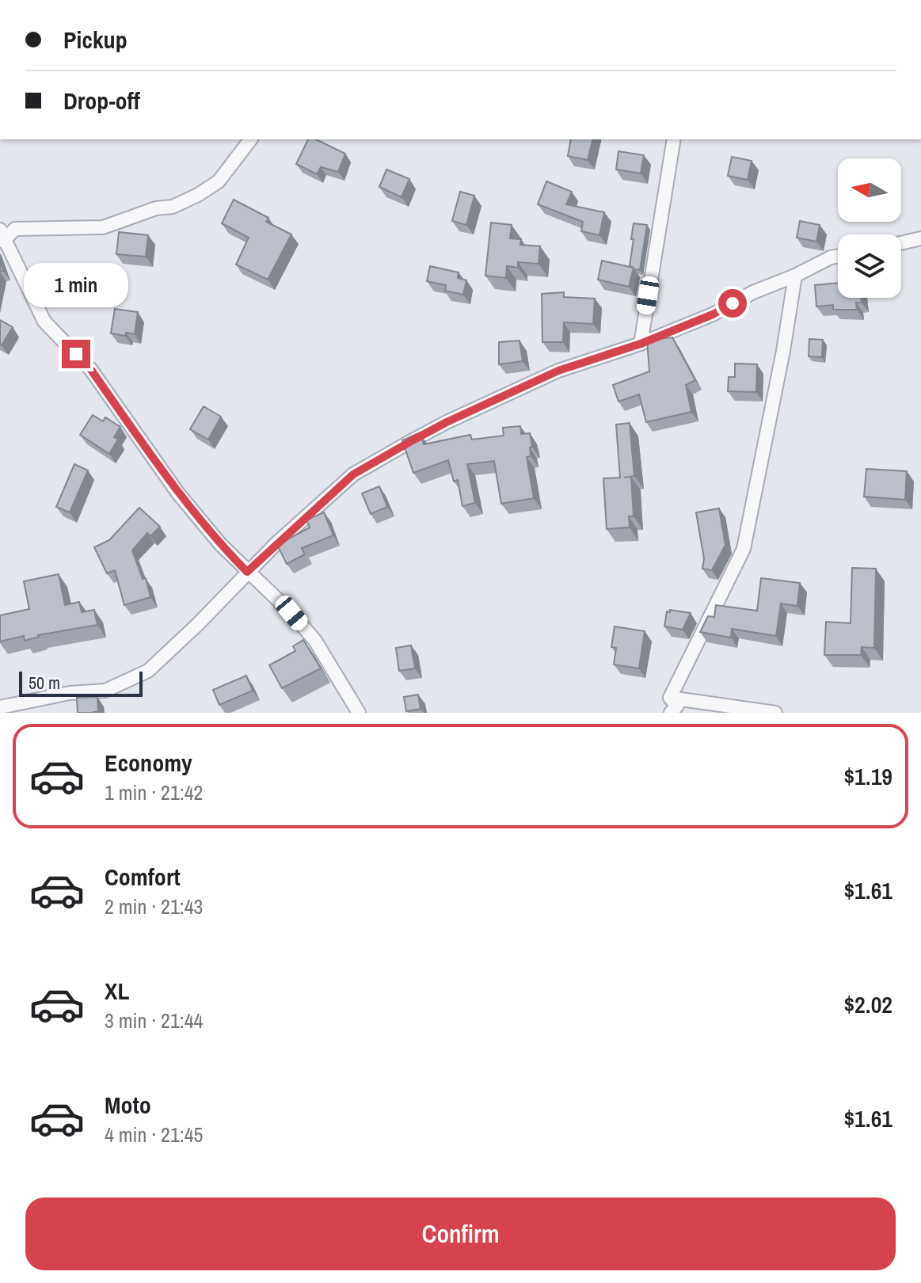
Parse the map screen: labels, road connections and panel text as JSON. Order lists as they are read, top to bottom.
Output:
{
  "scale_bar": "50 m",
  "north": "left",
  "page": {
    "banner": ["Pickup", "Drop-off"],
    "bubble": "1 min",
    "scale": "50 m",
    "list": [
      {
        "name": "Economy",
        "note": "1 min · 21:42",
        "value": "$1.19"
      },
      {
        "name": "Comfort",
        "note": "2 min · 21:43",
        "value": "$1.61"
      },
      {
        "name": "XL",
        "note": "3 min · 21:44",
        "value": "$2.02"
      },
      {
        "name": "Moto",
        "note": "4 min · 21:45",
        "value": "$1.61"
      }
    ],
    "buttons": "Confirm"
  }
}
